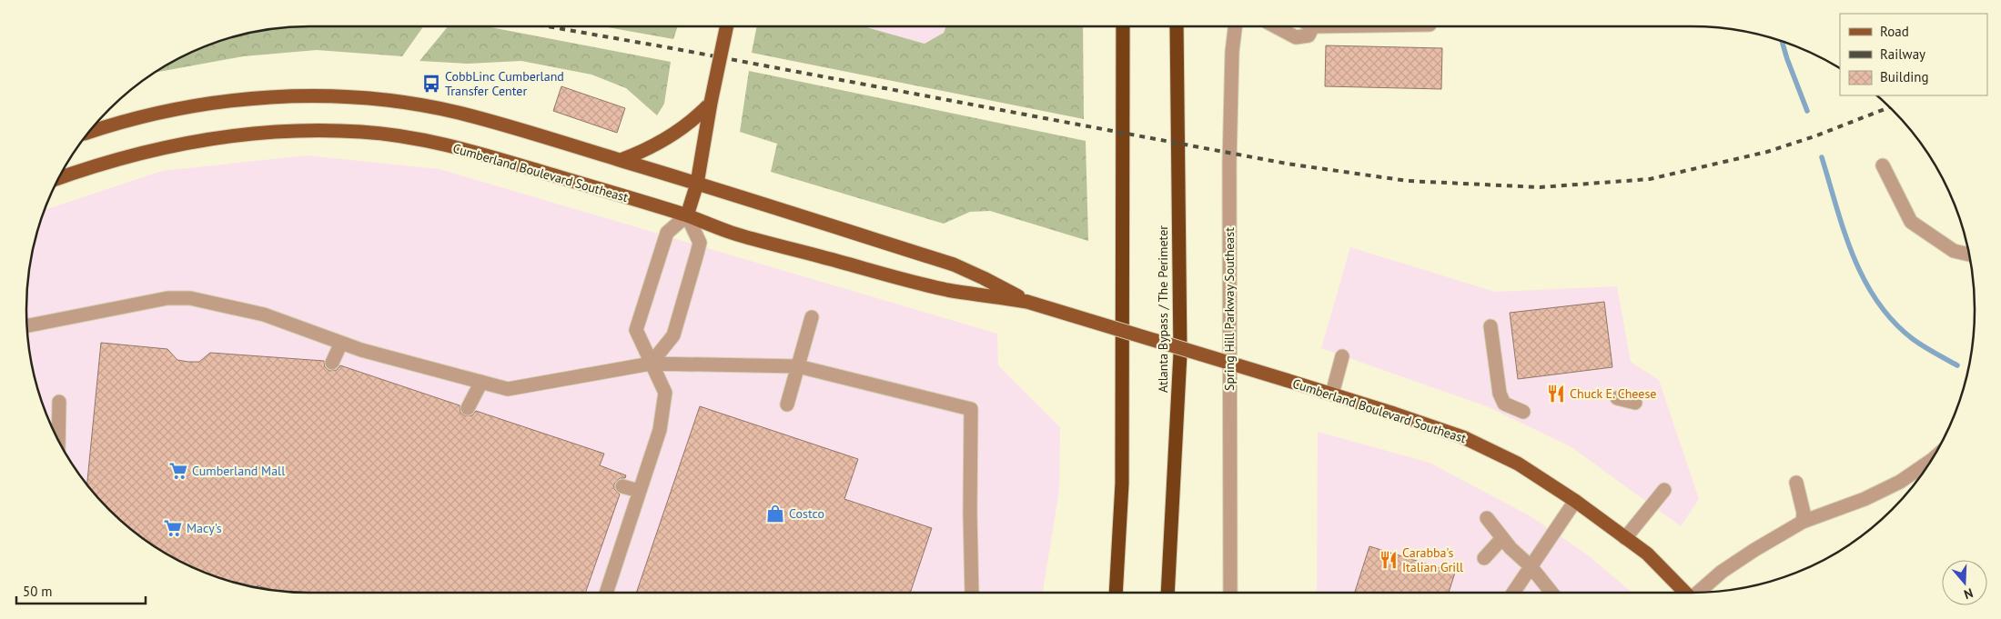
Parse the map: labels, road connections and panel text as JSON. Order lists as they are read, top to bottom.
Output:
{
  "streets": {
    "highway": ["Atlanta Bypass / The Perimeter"],
    "main road": ["Cumberland Boulevard Southeast"],
    "street": ["Spring Hill Parkway Southeast"]
  },
  "places": {
    "bus stop": ["CobbLinc Cumberland Transfer Center"],
    "restaurant": ["Chuck E. Cheese", "Carabba's Italian Grill"],
    "supermarket": ["Cumberland Mall", "Macy's"],
    "shop": ["Costco"]
  },
  "legend": ["Road", "Railway", "Building"],
  "scale_bar": "50 m",
  "north": "bottom"
}
